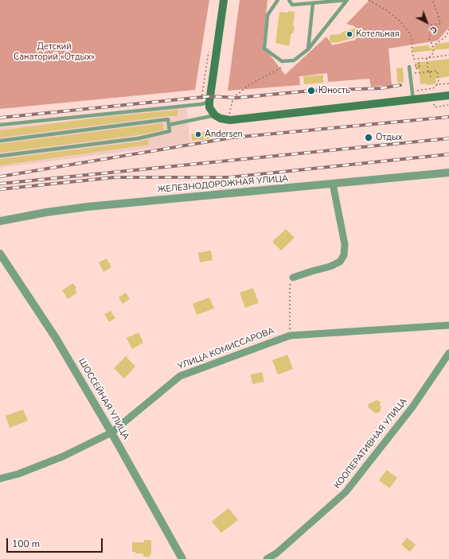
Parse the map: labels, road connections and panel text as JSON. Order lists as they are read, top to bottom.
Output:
{
  "streets": {
    "street": [
      "ЖЕЛЕЗНОДОРОЖНАЯ УЛИЦА",
      "УЛИЦА КОМИССАРОВА",
      "ШОССЕЙНАЯ УЛИЦА",
      "КООПЕРАТИВНАЯ УЛИЦА"
    ]
  },
  "crossings": [
    ["УЛИЦА КОМИССАРОВА", "ШОССЕЙНАЯ УЛИЦА"]
  ],
  "parks": ["Детский Санаторий «Отдых»"],
  "places": [
    "Котельная",
    "Юность",
    "Andersen",
    "Отдых"
  ],
  "scale_bar": "100 m",
  "north": "bottom right"
}
